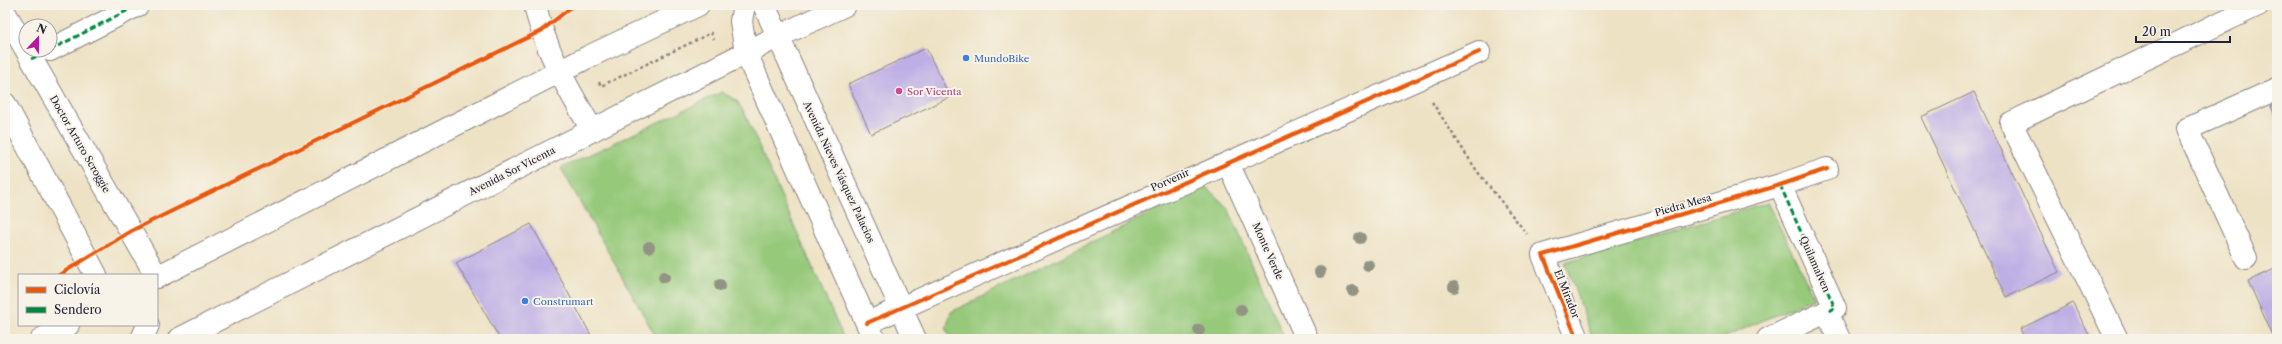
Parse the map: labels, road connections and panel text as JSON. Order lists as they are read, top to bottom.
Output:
{
  "streets": {
    "street": [
      "Doctor Arturo Scroggie",
      "Avenida Sor Vicenta",
      "Avenida Nieves Vásquez Palacios",
      "Porvenir",
      "Piedra Mesa",
      "Monte Verde",
      "Quilamalven",
      "El Mirador"
    ]
  },
  "crossings": [
    ["Avenida Sor Vicenta", "Avenida Nieves Vásquez Palacios"],
    ["Avenida Nieves Vásquez Palacios", "Porvenir"],
    ["Porvenir", "Monte Verde"],
    ["Piedra Mesa", "Quilamalven"],
    ["Piedra Mesa", "El Mirador"]
  ],
  "places": ["MundoBike", "Sor Vicenta", "Construmart"],
  "legend": ["Ciclovía", "Sendero"],
  "scale_bar": "20 m",
  "north": "top"
}
